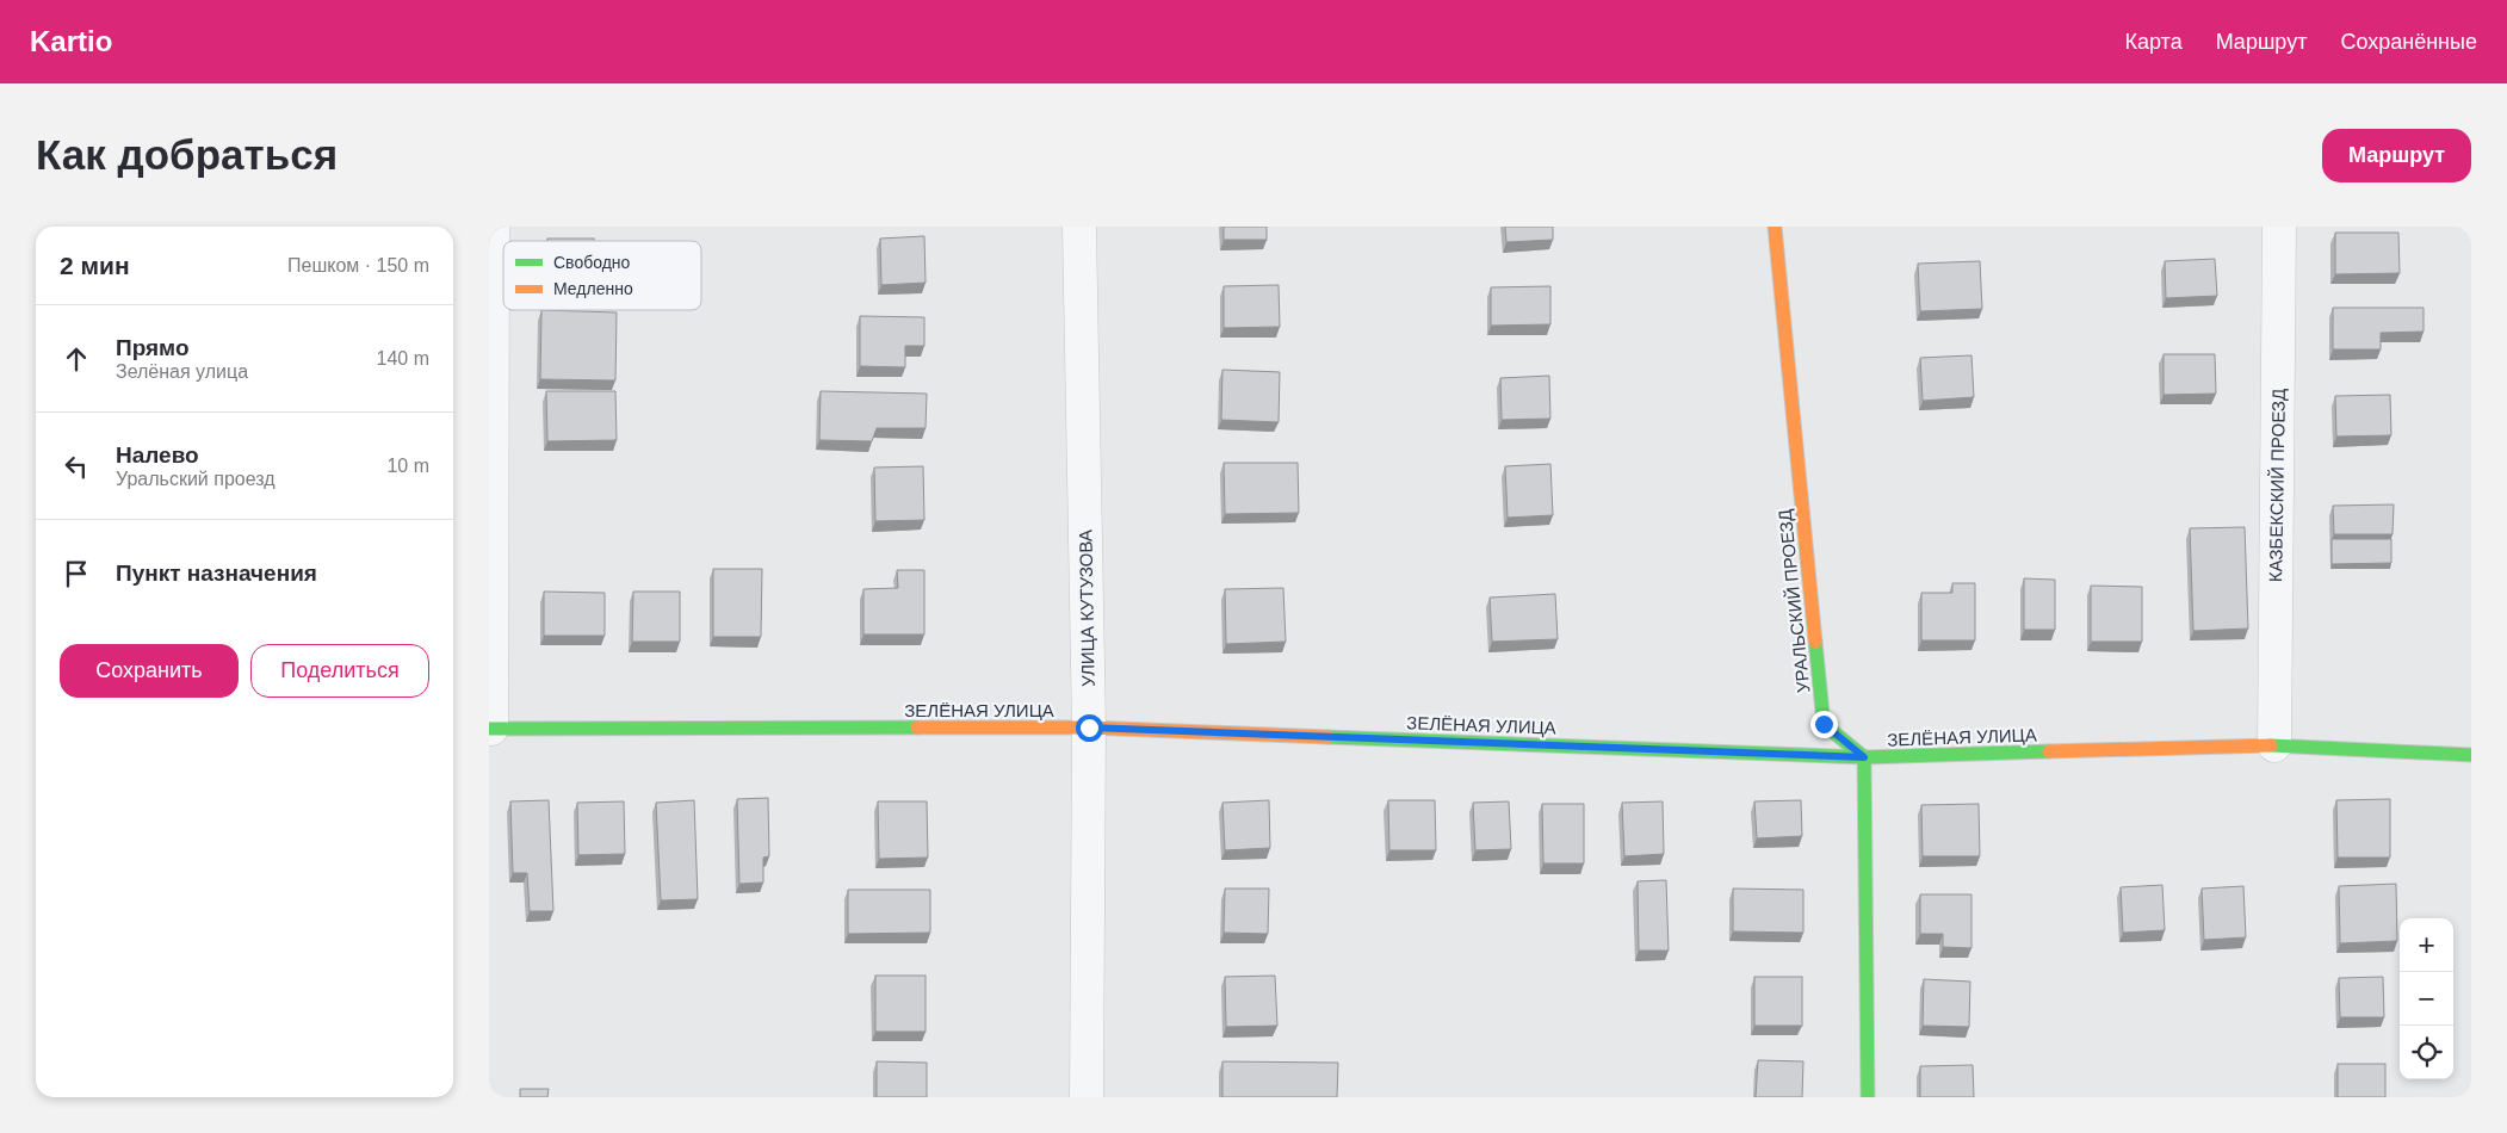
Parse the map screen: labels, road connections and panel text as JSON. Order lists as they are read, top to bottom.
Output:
{
  "streets": {
    "street": [
      "КАЗБЕКСКИЙ ПРОЕЗД",
      "УРАЛЬСКИЙ ПРОЕЗД",
      "УЛИЦА КУТУЗОВА",
      "ЗЕЛЁНАЯ УЛИЦА"
    ]
  },
  "crossings": [
    ["КАЗБЕКСКИЙ ПРОЕЗД", "ЗЕЛЁНАЯ УЛИЦА"],
    ["УРАЛЬСКИЙ ПРОЕЗД", "ЗЕЛЁНАЯ УЛИЦА"],
    ["УЛИЦА КУТУЗОВА", "ЗЕЛЁНАЯ УЛИЦА"]
  ],
  "legend": ["Свободно", "Медленно"],
  "page": {
    "header": "Kartio",
    "nav": ["Карта", "Маршрут", "Сохранённые"],
    "buttons": [
      "Маршрут",
      ["Сохранить", "Поделиться"]
    ],
    "title": "Как добраться",
    "heading": ["2 мин", "Пешком · 150 m"],
    "list": [
      ["Прямо", "Зелёная улица", "140 m"],
      ["Налево", "Уральский проезд", "10 m"],
      "Пункт назначения"
    ],
    "map_buttons": ["+", "−"]
  }
}
